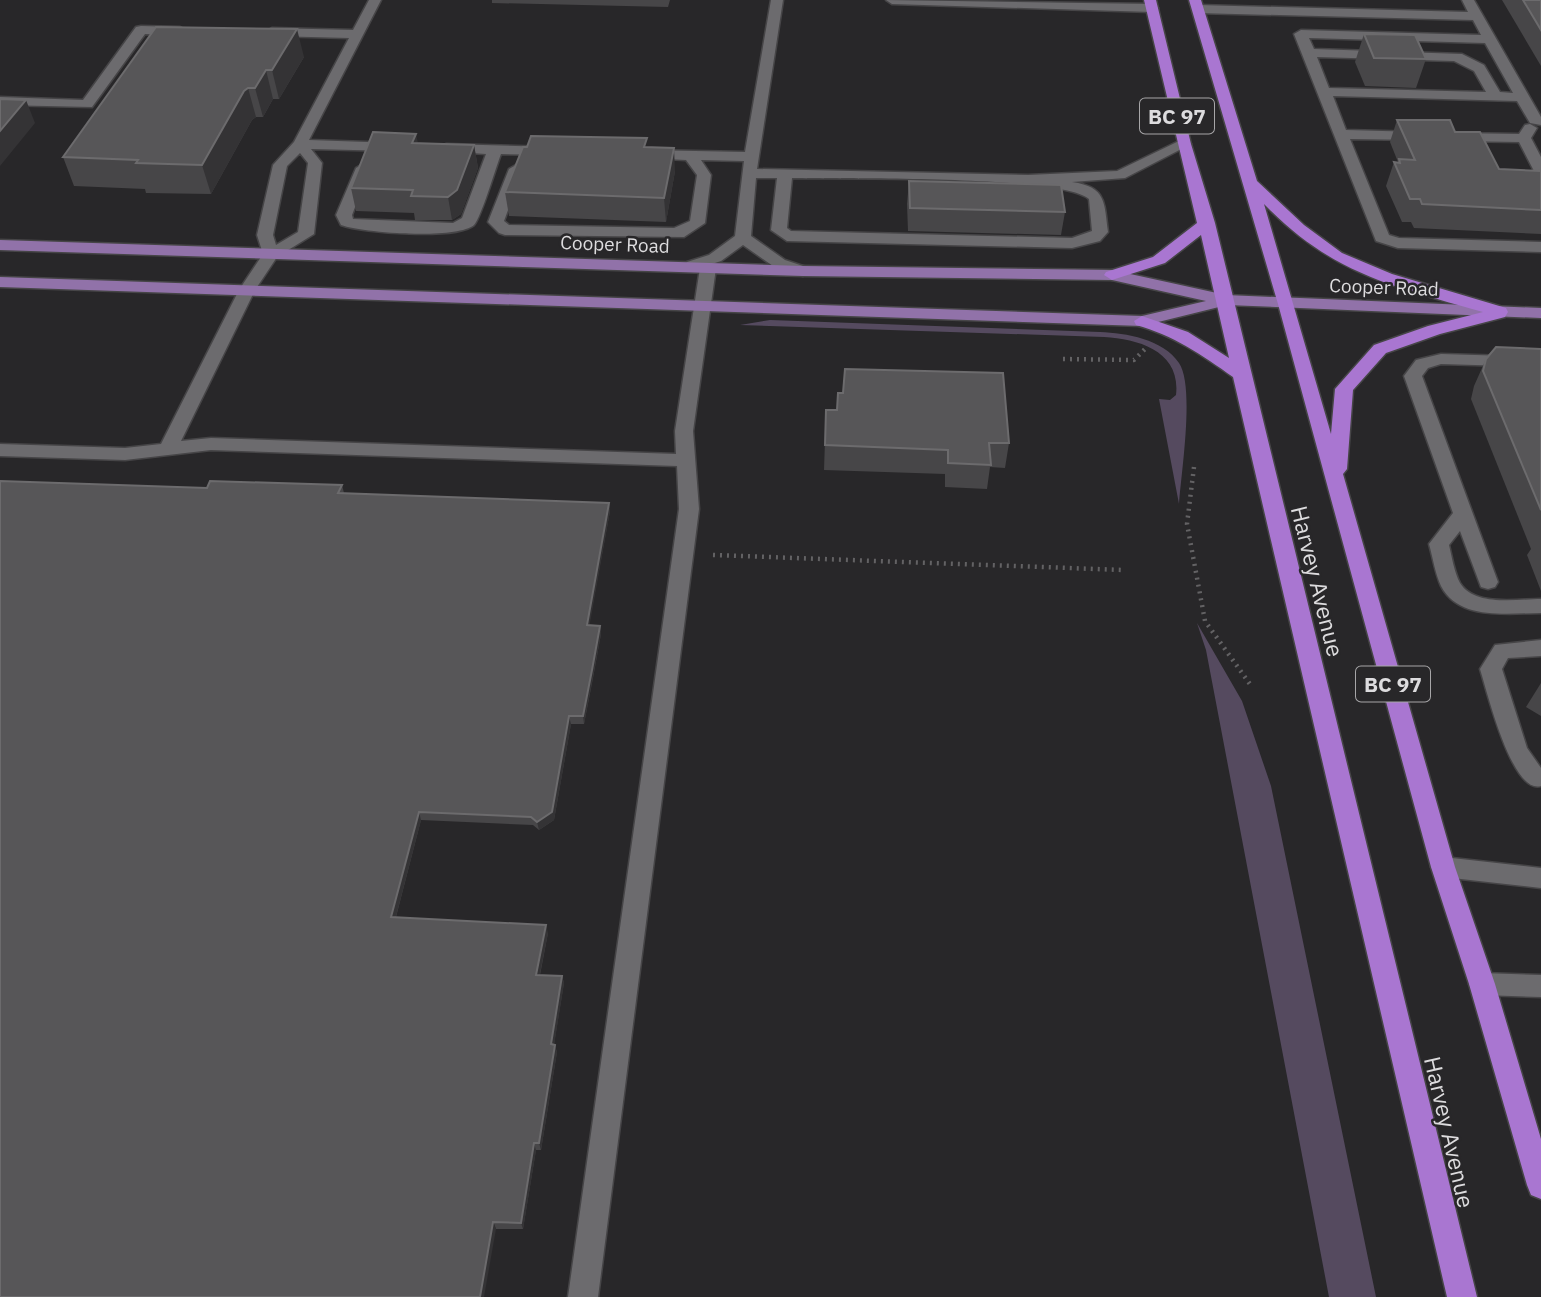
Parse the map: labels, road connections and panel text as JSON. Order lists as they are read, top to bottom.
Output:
{
  "streets": {
    "highway": ["BC 97", "Harvey Avenue"],
    "main road": ["Cooper Road"]
  },
  "crossings": [
    ["Cooper Road", "Harvey Avenue"]
  ]
}
